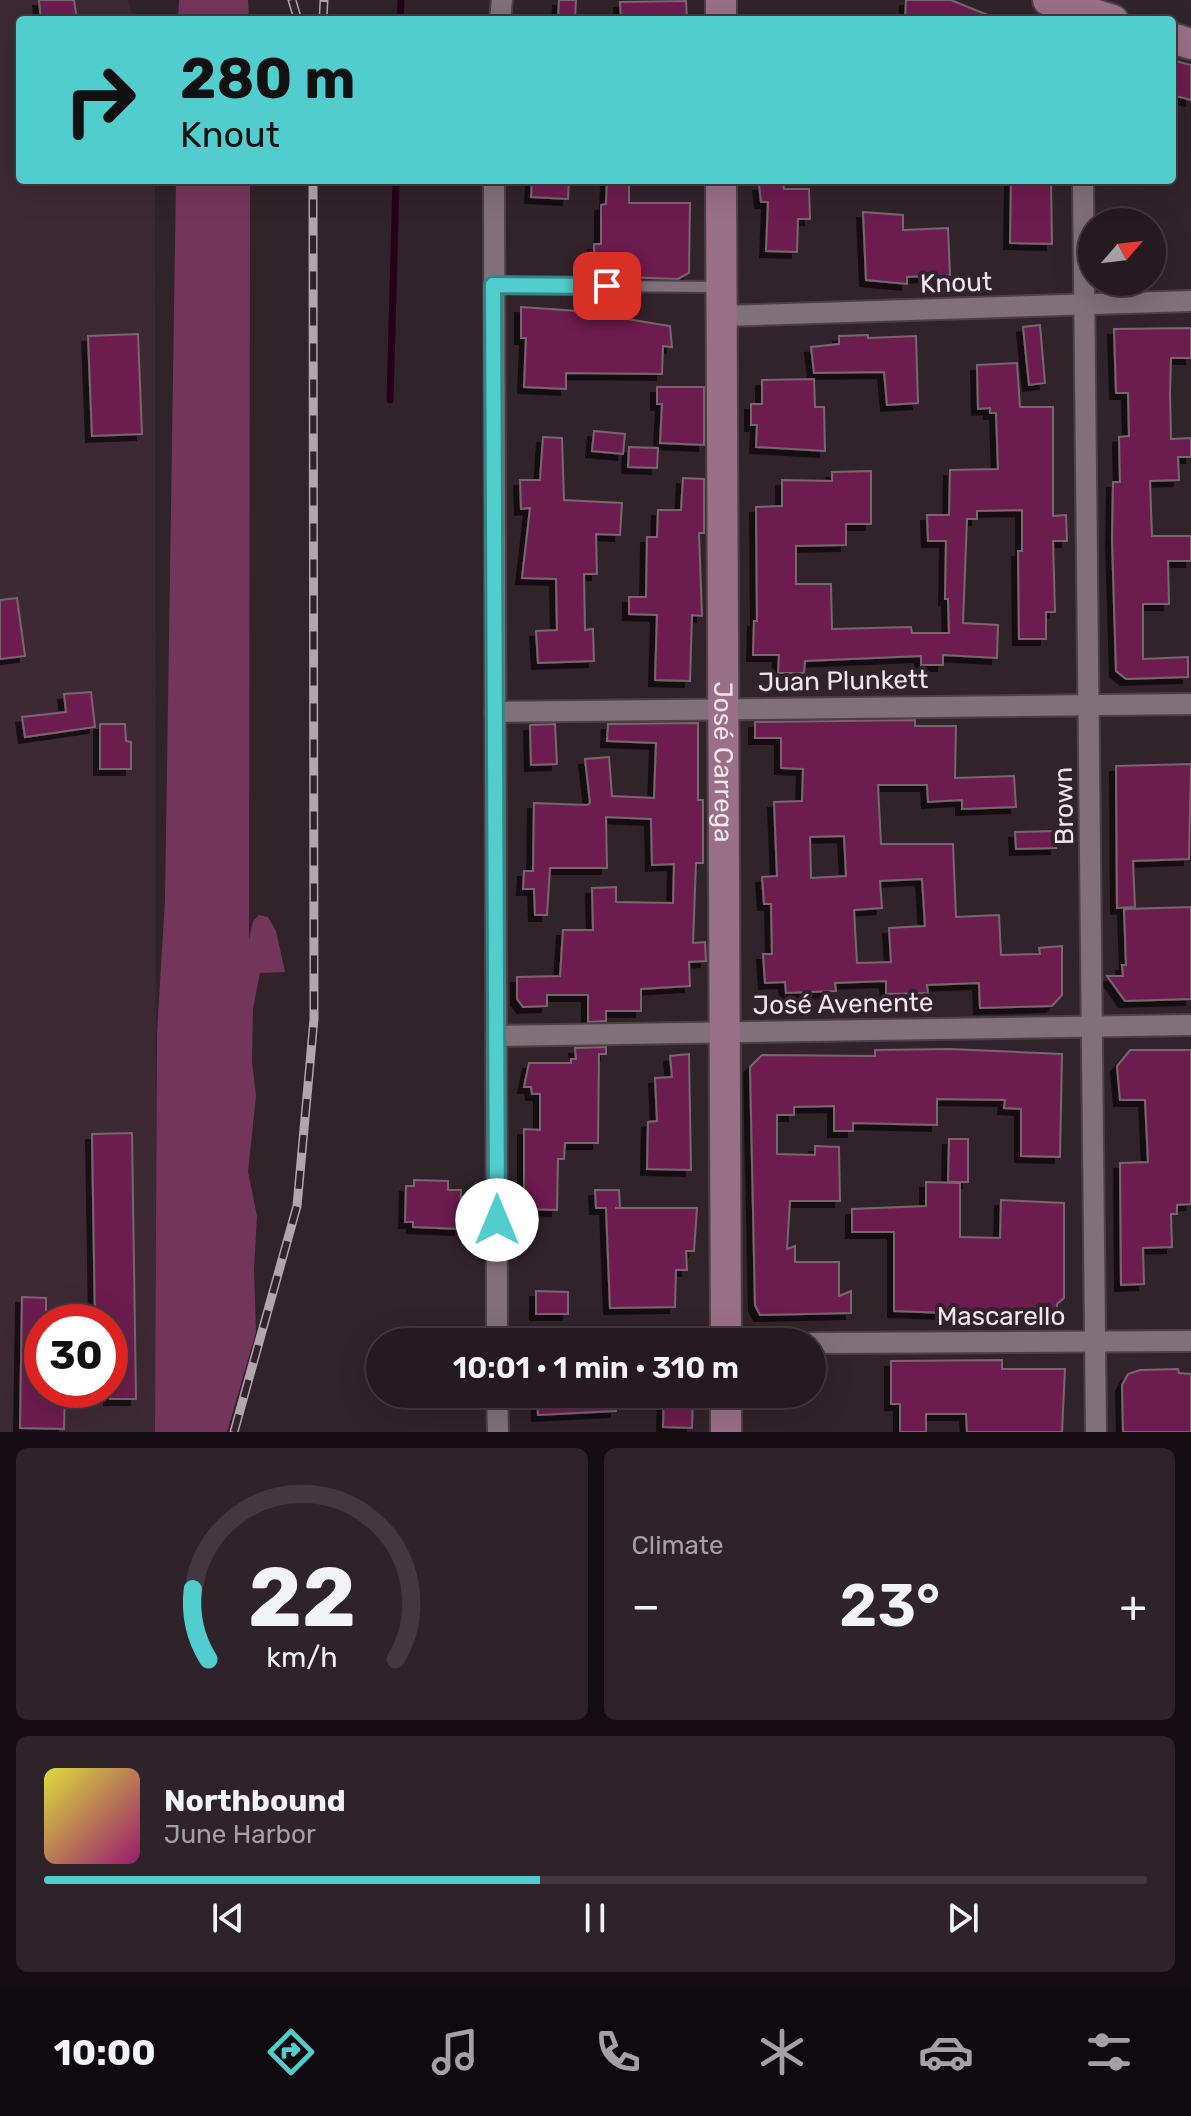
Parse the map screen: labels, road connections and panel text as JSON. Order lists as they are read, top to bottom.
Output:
{
  "streets": {
    "main road": ["José Carrega"],
    "street": [
      "Knout",
      "Juan Plunkett",
      "Brown",
      "José Avenente",
      "Mascarello"
    ]
  },
  "crossings": [
    ["Knout", "José Carrega"],
    ["Knout", "Brown"],
    ["Juan Plunkett", "José Carrega"],
    ["Juan Plunkett", "Brown"],
    ["José Carrega", "José Avenente"],
    ["Brown", "José Avenente"],
    ["Brown", "Mascarello"]
  ],
  "north": "top right",
  "page": {
    "turn": ["280 m", "Knout"],
    "limit": "30",
    "trip": "10:01 · 1 min · 310 m",
    "tile": "Climate",
    "heat": ["−", "23°", "+"],
    "song": ["Northbound", "June Harbor"],
    "tabs": "10:00",
    "gauge": ["22", "km/h"]
  }
}
